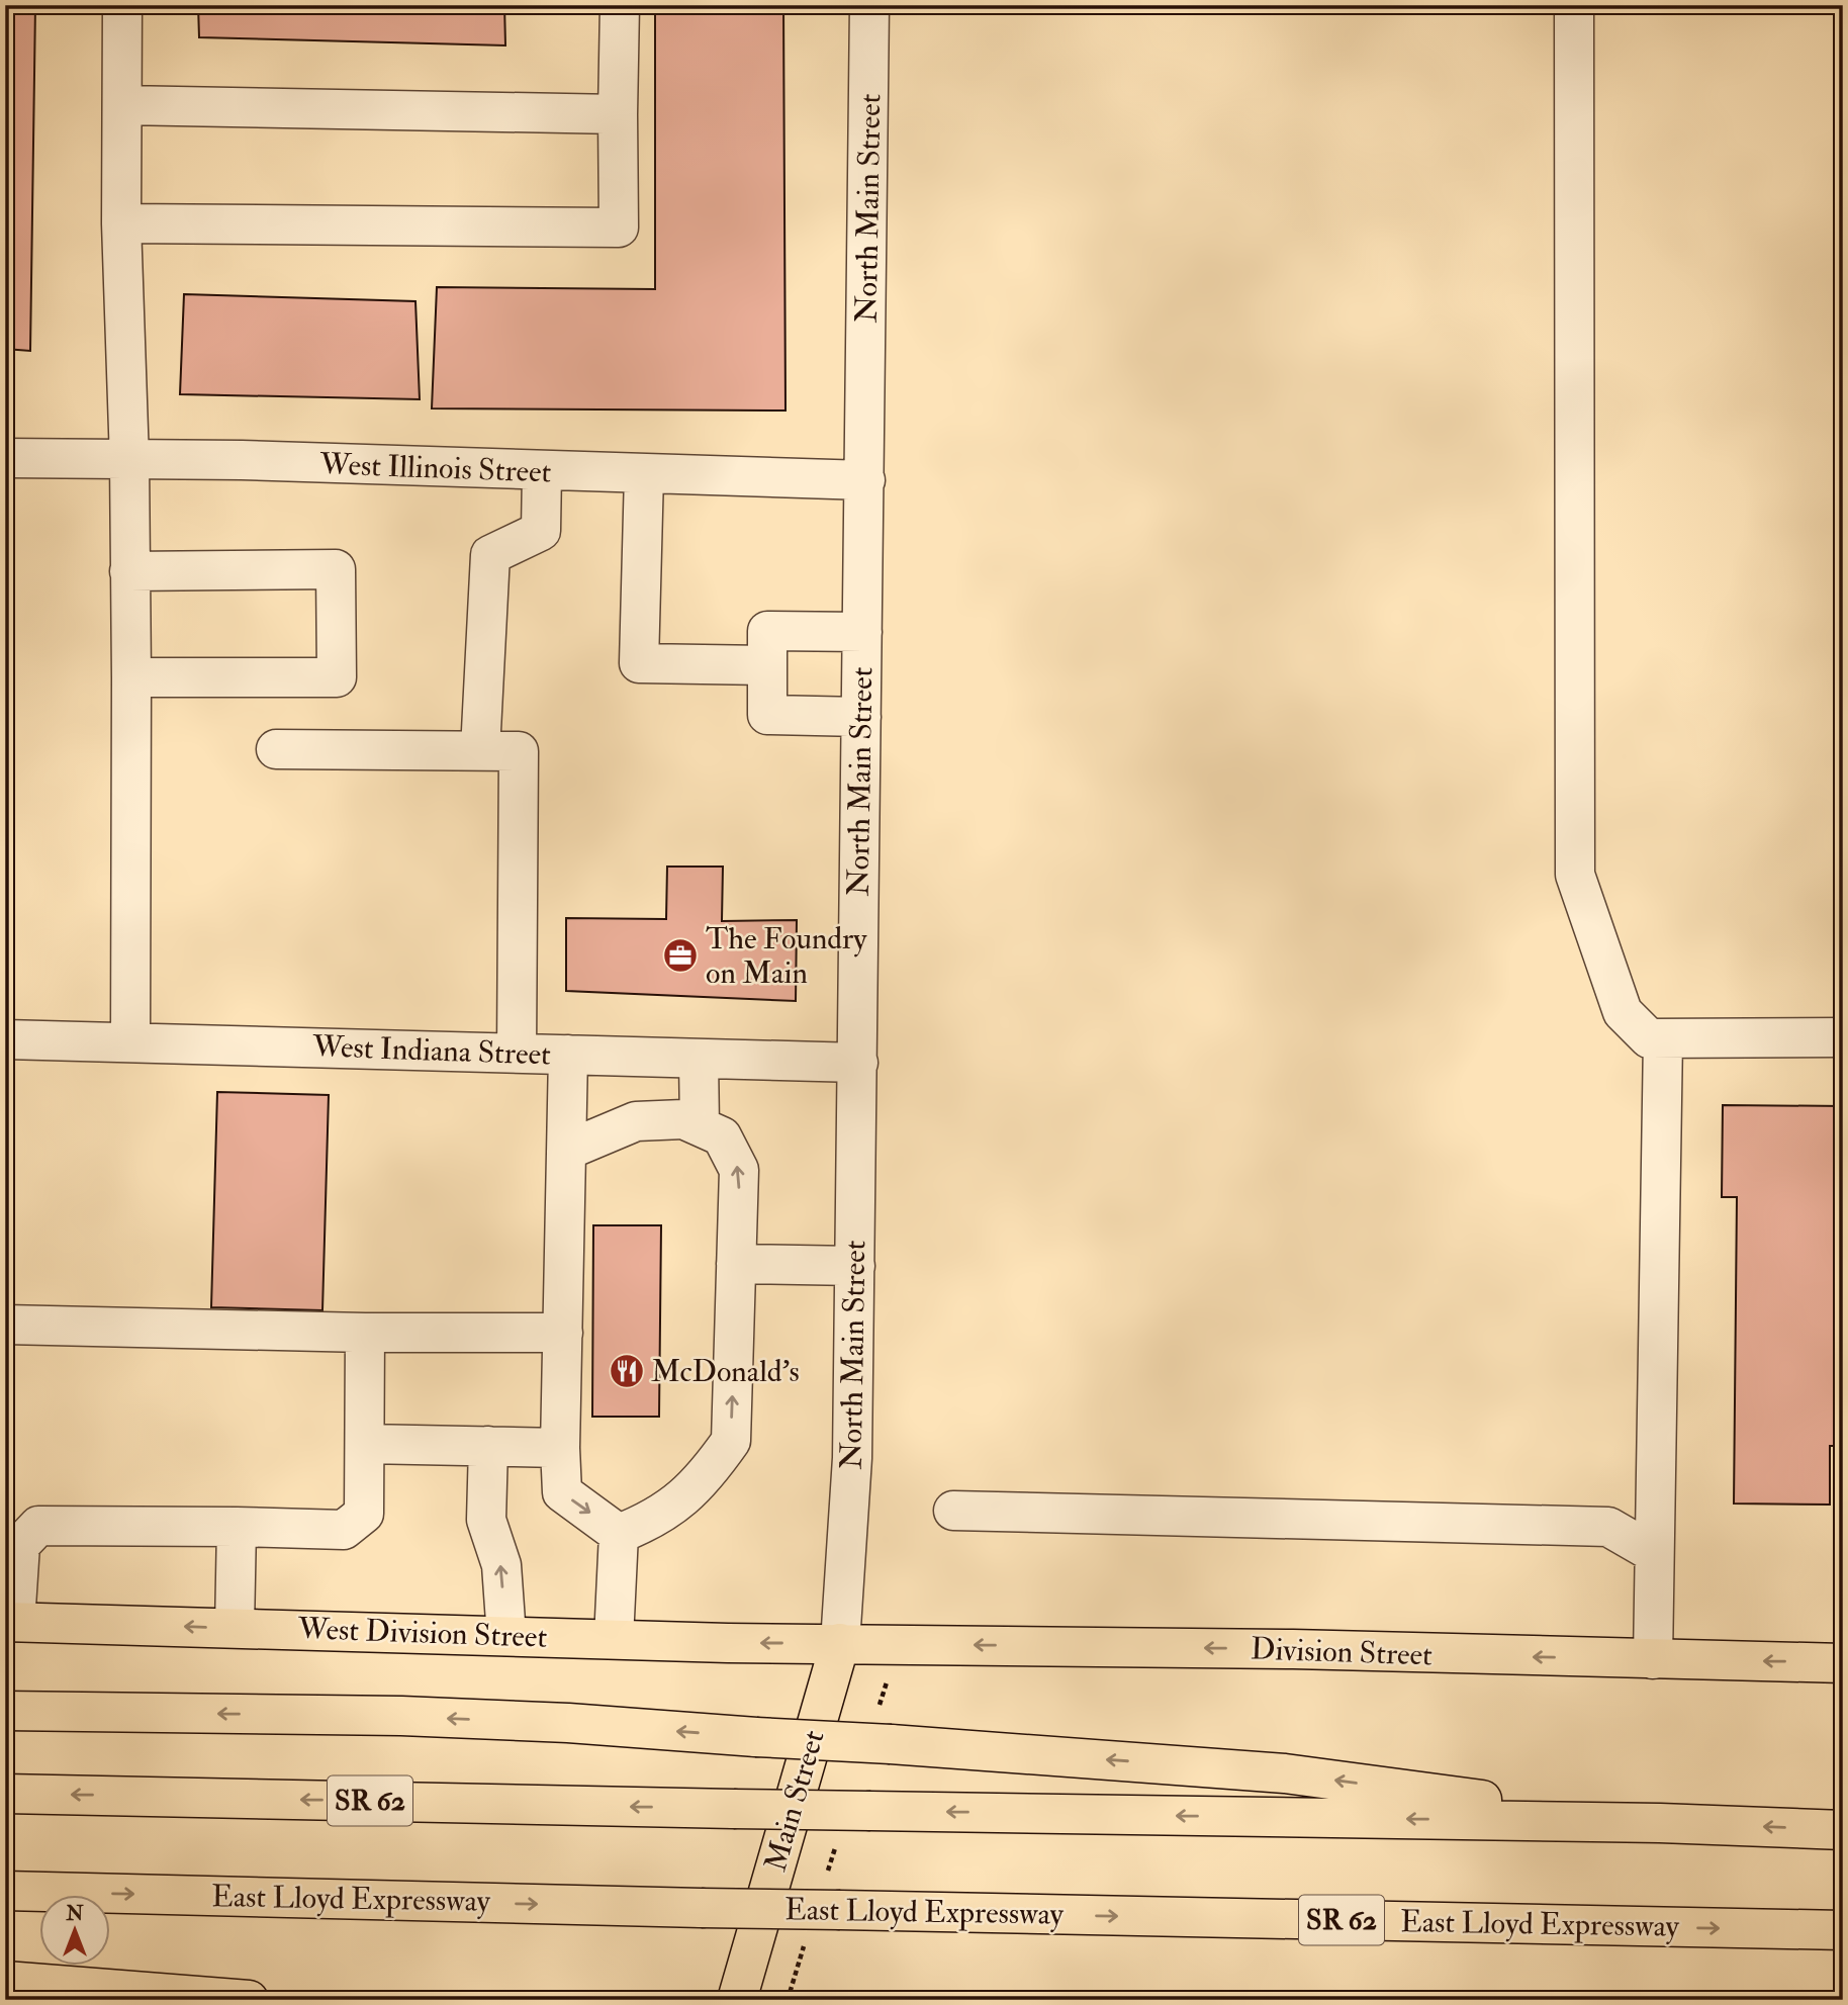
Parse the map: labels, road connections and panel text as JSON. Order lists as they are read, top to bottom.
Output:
{
  "streets": {
    "main road": [
      "West Division Street",
      "Division Street",
      "SR 62",
      "Main Street",
      "East Lloyd Expressway"
    ],
    "street": ["North Main Street", "West Illinois Street", "West Indiana Street"]
  },
  "crossings": [
    ["North Main Street", "West Illinois Street"],
    ["North Main Street", "West Indiana Street"],
    ["North Main Street", "West Division Street"],
    ["North Main Street", "Division Street"],
    ["North Main Street", "Main Street"],
    ["West Division Street", "Division Street"],
    ["West Division Street", "Main Street"],
    ["Division Street", "Main Street"]
  ],
  "places": {
    "office": ["The Foundry on Main"],
    "restaurant": ["McDonald's"]
  },
  "north": "top"
}
